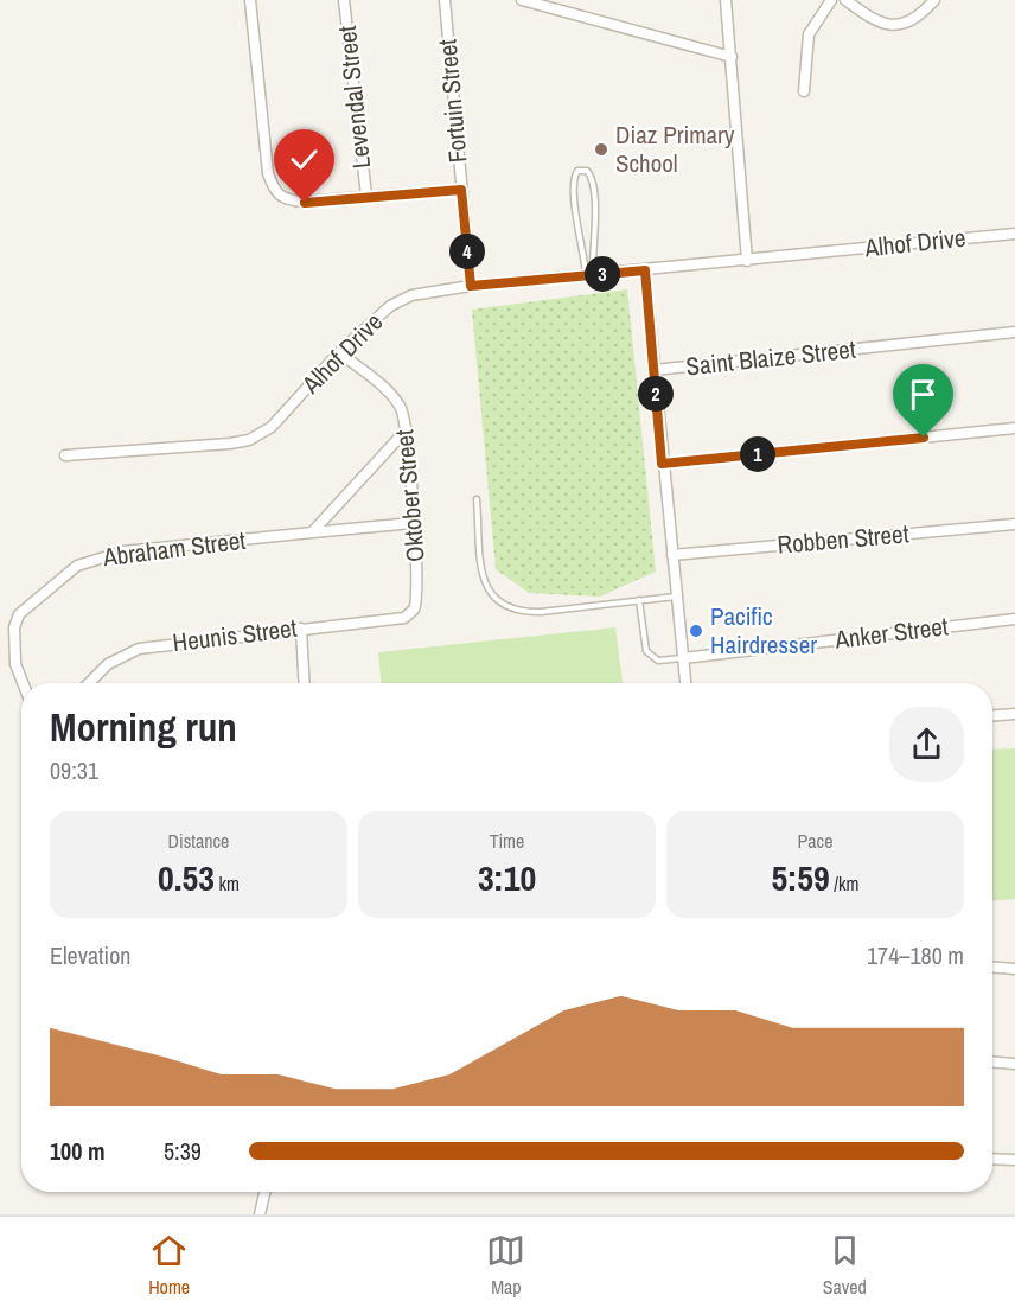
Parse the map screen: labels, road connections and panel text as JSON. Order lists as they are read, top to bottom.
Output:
{
  "streets": {
    "street": [
      "Levendal Street",
      "Fortuin Street",
      "Alhof Drive",
      "Saint Blaize Street",
      "Oktober Street",
      "Robben Street",
      "Abraham Street",
      "Anker Street",
      "Heunis Street"
    ]
  },
  "crossings": [
    ["Fortuin Street", "Alhof Drive"],
    ["Alhof Drive", "Oktober Street"],
    ["Oktober Street", "Abraham Street"],
    ["Oktober Street", "Heunis Street"]
  ],
  "places": ["Diaz Primary School", "Pacific Hairdresser"],
  "page": {
    "pins": [
      "4",
      "3",
      "2",
      "1"
    ],
    "heading": ["Morning run", "09:31"],
    "stats": [
      ["Distance", "0.53 km"],
      ["Time", "3:10"],
      ["Pace", "5:59 /km"]
    ],
    "chart": ["Elevation", "174–180 m"],
    "list": [
      {
        "name": "100 m",
        "note": "5:39"
      }
    ],
    "tabs": ["Home", "Map", "Saved"]
  }
}
